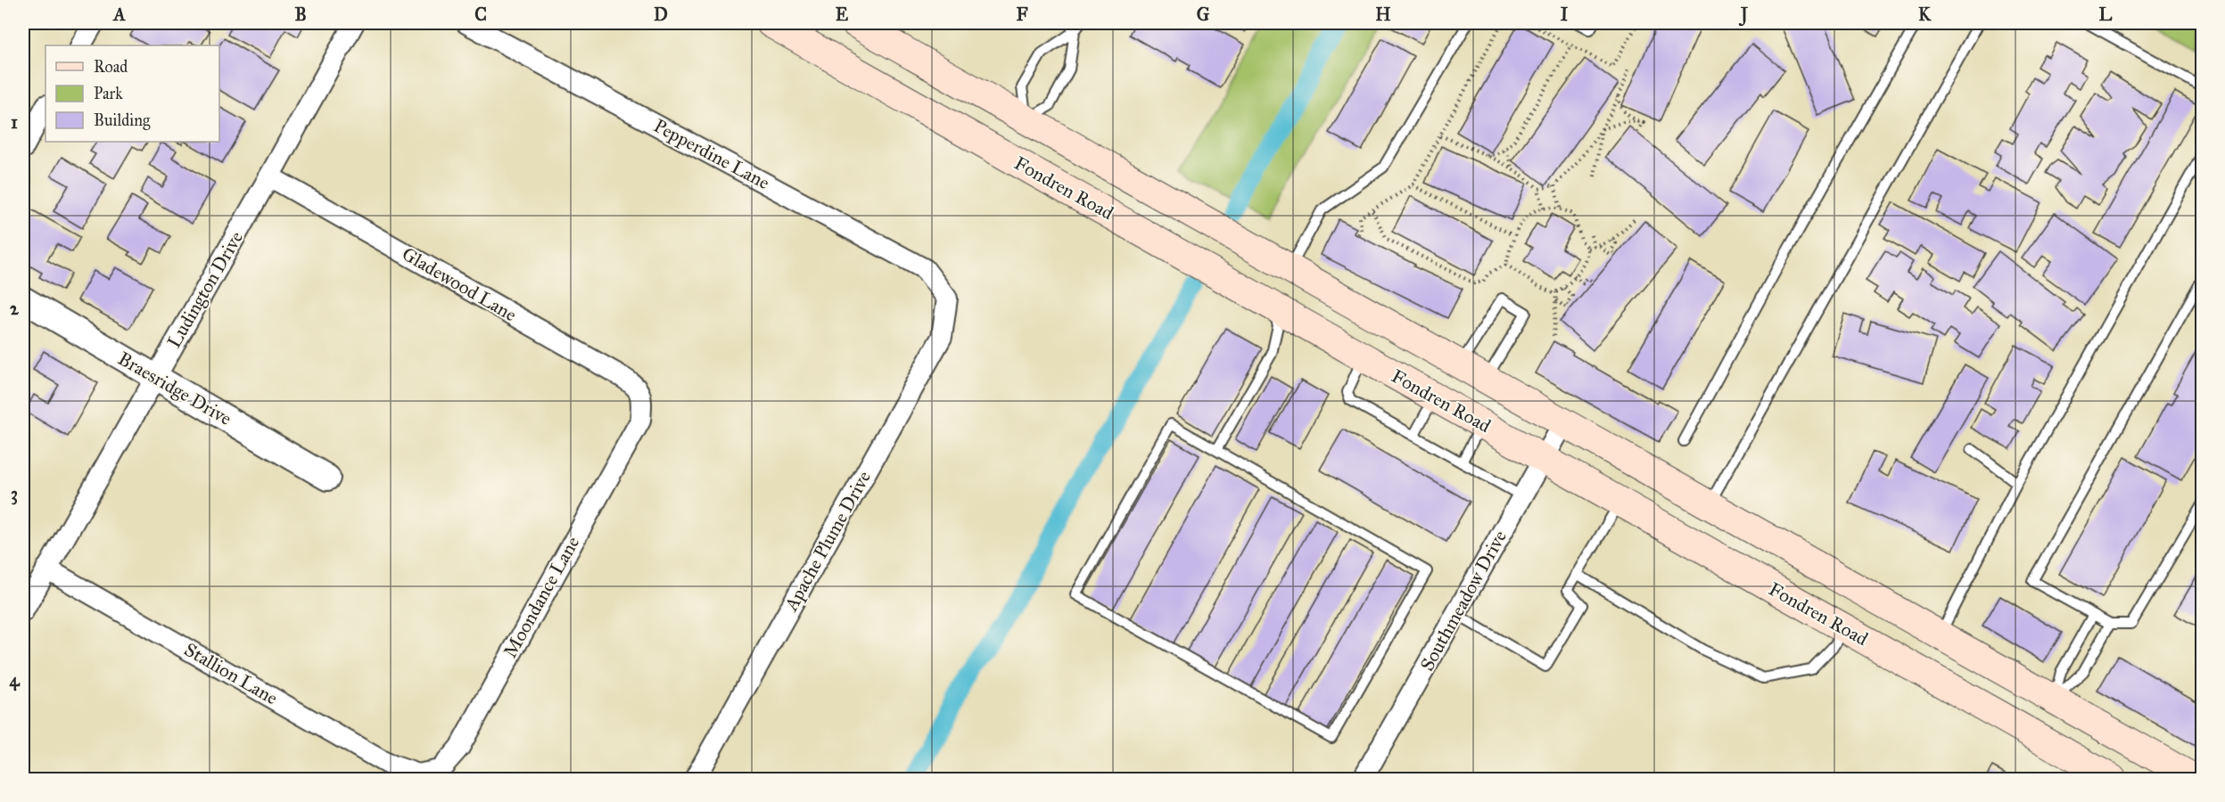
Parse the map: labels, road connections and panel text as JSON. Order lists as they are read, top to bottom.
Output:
{
  "streets": {
    "main road": ["Fondren Road"],
    "street": [
      "Pepperdine Lane",
      "Gladewood Lane",
      "Ludington Drive",
      "Braesridge Drive",
      "Apache Plume Drive",
      "Moondance Lane",
      "Southmeadow Drive",
      "Stallion Lane"
    ]
  },
  "crossings": [
    ["Pepperdine Lane", "Apache Plume Drive"],
    ["Fondren Road", "Southmeadow Drive"],
    ["Gladewood Lane", "Ludington Drive"],
    ["Gladewood Lane", "Moondance Lane"],
    ["Ludington Drive", "Braesridge Drive"],
    ["Ludington Drive", "Stallion Lane"],
    ["Moondance Lane", "Stallion Lane"]
  ],
  "legend": ["Road", "Park", "Building"],
  "grid": {
    "columns": [
      "A",
      "B",
      "C",
      "D",
      "E",
      "F",
      "G",
      "H",
      "I",
      "J",
      "K",
      "L"
    ],
    "rows": [
      "1",
      "2",
      "3",
      "4"
    ]
  }
}
